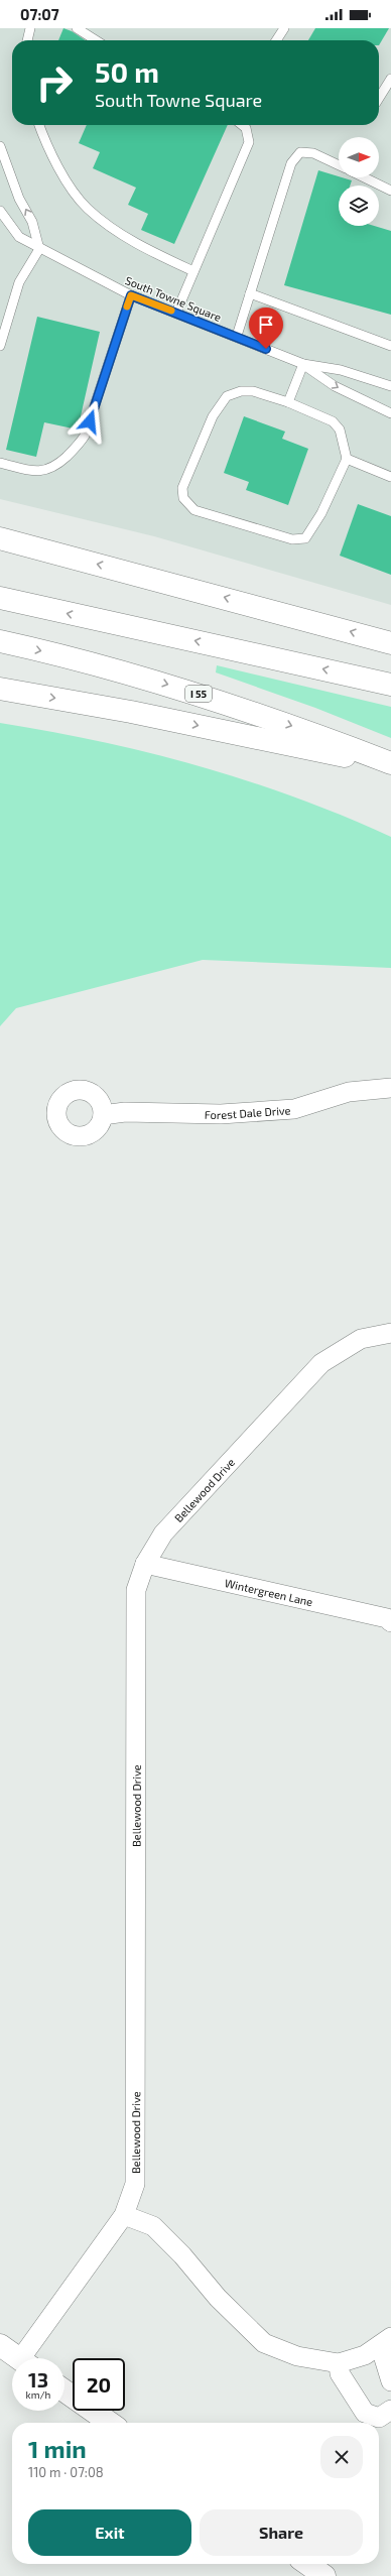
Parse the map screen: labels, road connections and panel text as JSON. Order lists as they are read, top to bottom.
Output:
{
  "streets": {
    "main road": ["I 55"],
    "street": ["Forest Dale Drive", "Bellewood Drive", "Wintergreen Lane"],
    "lane": ["South Towne Square"]
  },
  "crossings": [
    ["Bellewood Drive", "Wintergreen Lane"]
  ],
  "north": "right",
  "page": {
    "status": "07:07",
    "turn": ["50 m", "South Towne Square"],
    "speed": "13 km/h",
    "limit": "20",
    "heading": ["1 min", "110 m · 07:08"],
    "buttons": ["Exit", "Share"]
  }
}
